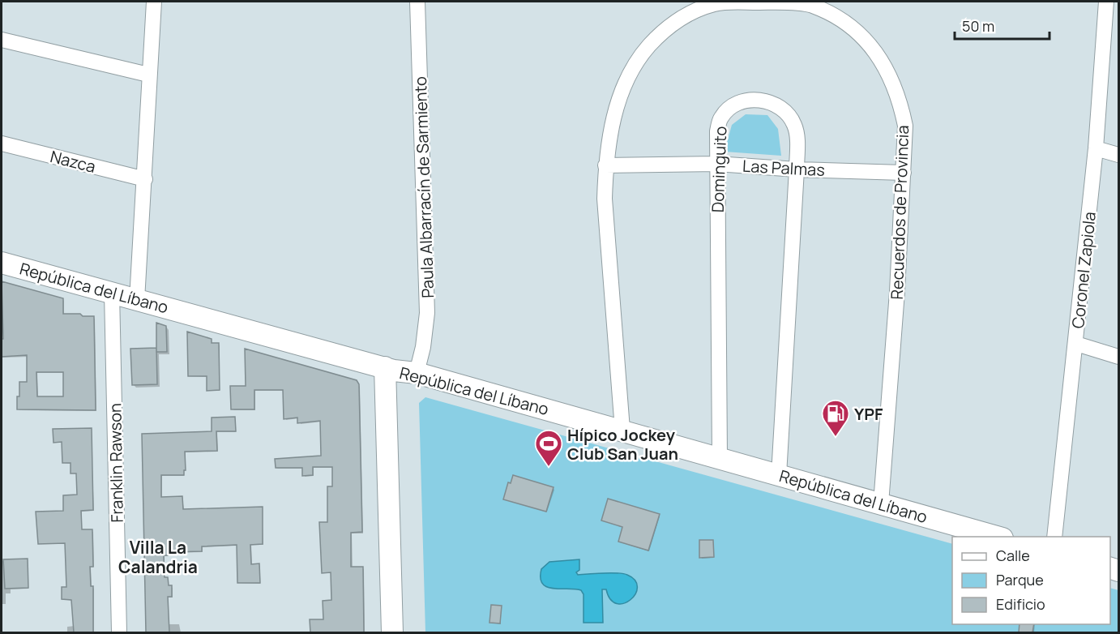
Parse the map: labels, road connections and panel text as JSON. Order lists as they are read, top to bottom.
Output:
{
  "streets": {
    "main road": ["República del Líbano"],
    "street": [
      "Nazca",
      "Las Palmas",
      "Dominguito",
      "Paula Albarracín de Sarmiento",
      "Recuerdos de Provincia",
      "Coronel Zapiola",
      "Franklin Rawson"
    ]
  },
  "crossings": [
    ["Las Palmas", "Dominguito"],
    ["Las Palmas", "Recuerdos de Provincia"],
    ["Dominguito", "República del Líbano"],
    ["Paula Albarracín de Sarmiento", "República del Líbano"],
    ["Recuerdos de Provincia", "República del Líbano"],
    ["República del Líbano", "Franklin Rawson"]
  ],
  "districts": ["Villa La Calandria"],
  "places": {
    "fuel station": ["YPF"],
    "sports": ["Hípico Jockey Club San Juan"]
  },
  "legend": ["Calle", "Parque", "Edificio"],
  "scale_bar": "50 m"
}
